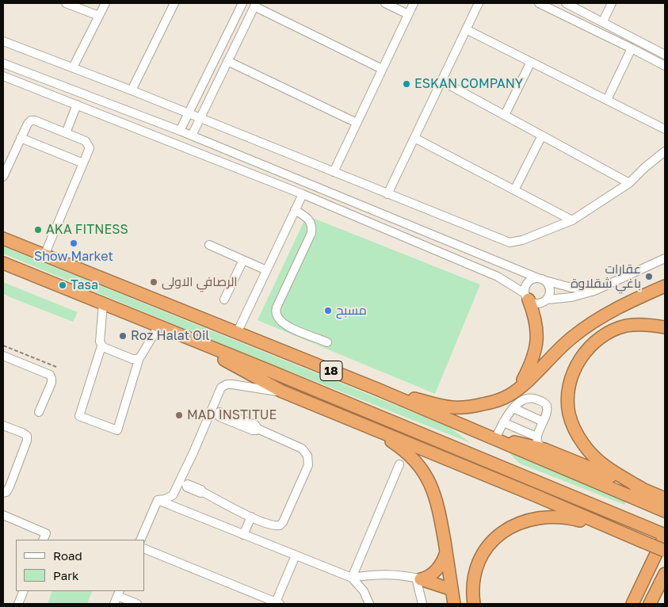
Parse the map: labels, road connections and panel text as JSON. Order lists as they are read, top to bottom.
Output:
{
  "streets": {
    "highway": ["18"]
  },
  "places": [
    "ESKAN COMPANY",
    "AKA FITNESS",
    "Show Market",
    "عقارات باغي شقلاوة",
    "الرصافي الاولى",
    "Tasa",
    "مسبح",
    "Roz Halat Oil",
    "MAD INSTITUE"
  ],
  "legend": ["Road", "Park"]
}
